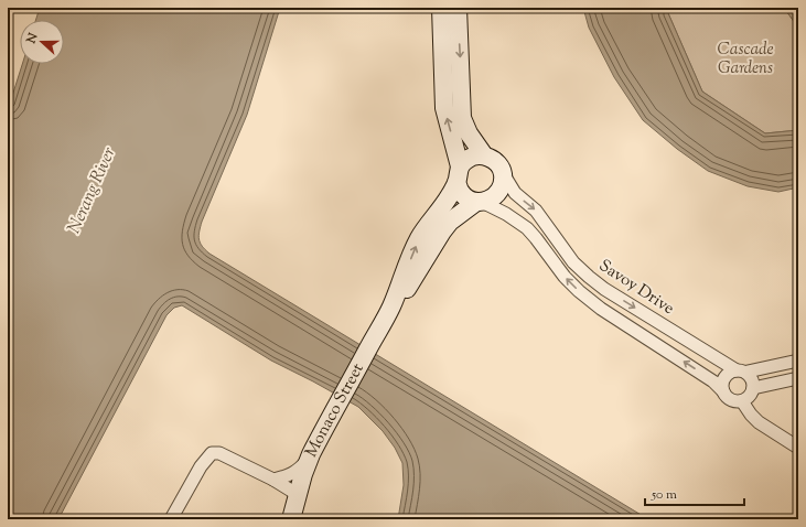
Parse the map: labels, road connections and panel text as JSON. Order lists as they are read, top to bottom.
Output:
{
  "streets": {
    "street": ["Savoy Drive", "Monaco Street"]
  },
  "crossings": [
    ["Savoy Drive", "Monaco Street"]
  ],
  "water": ["Nerang River"],
  "parks": ["Cascade Gardens"],
  "scale_bar": "50 m",
  "north": "left"
}
